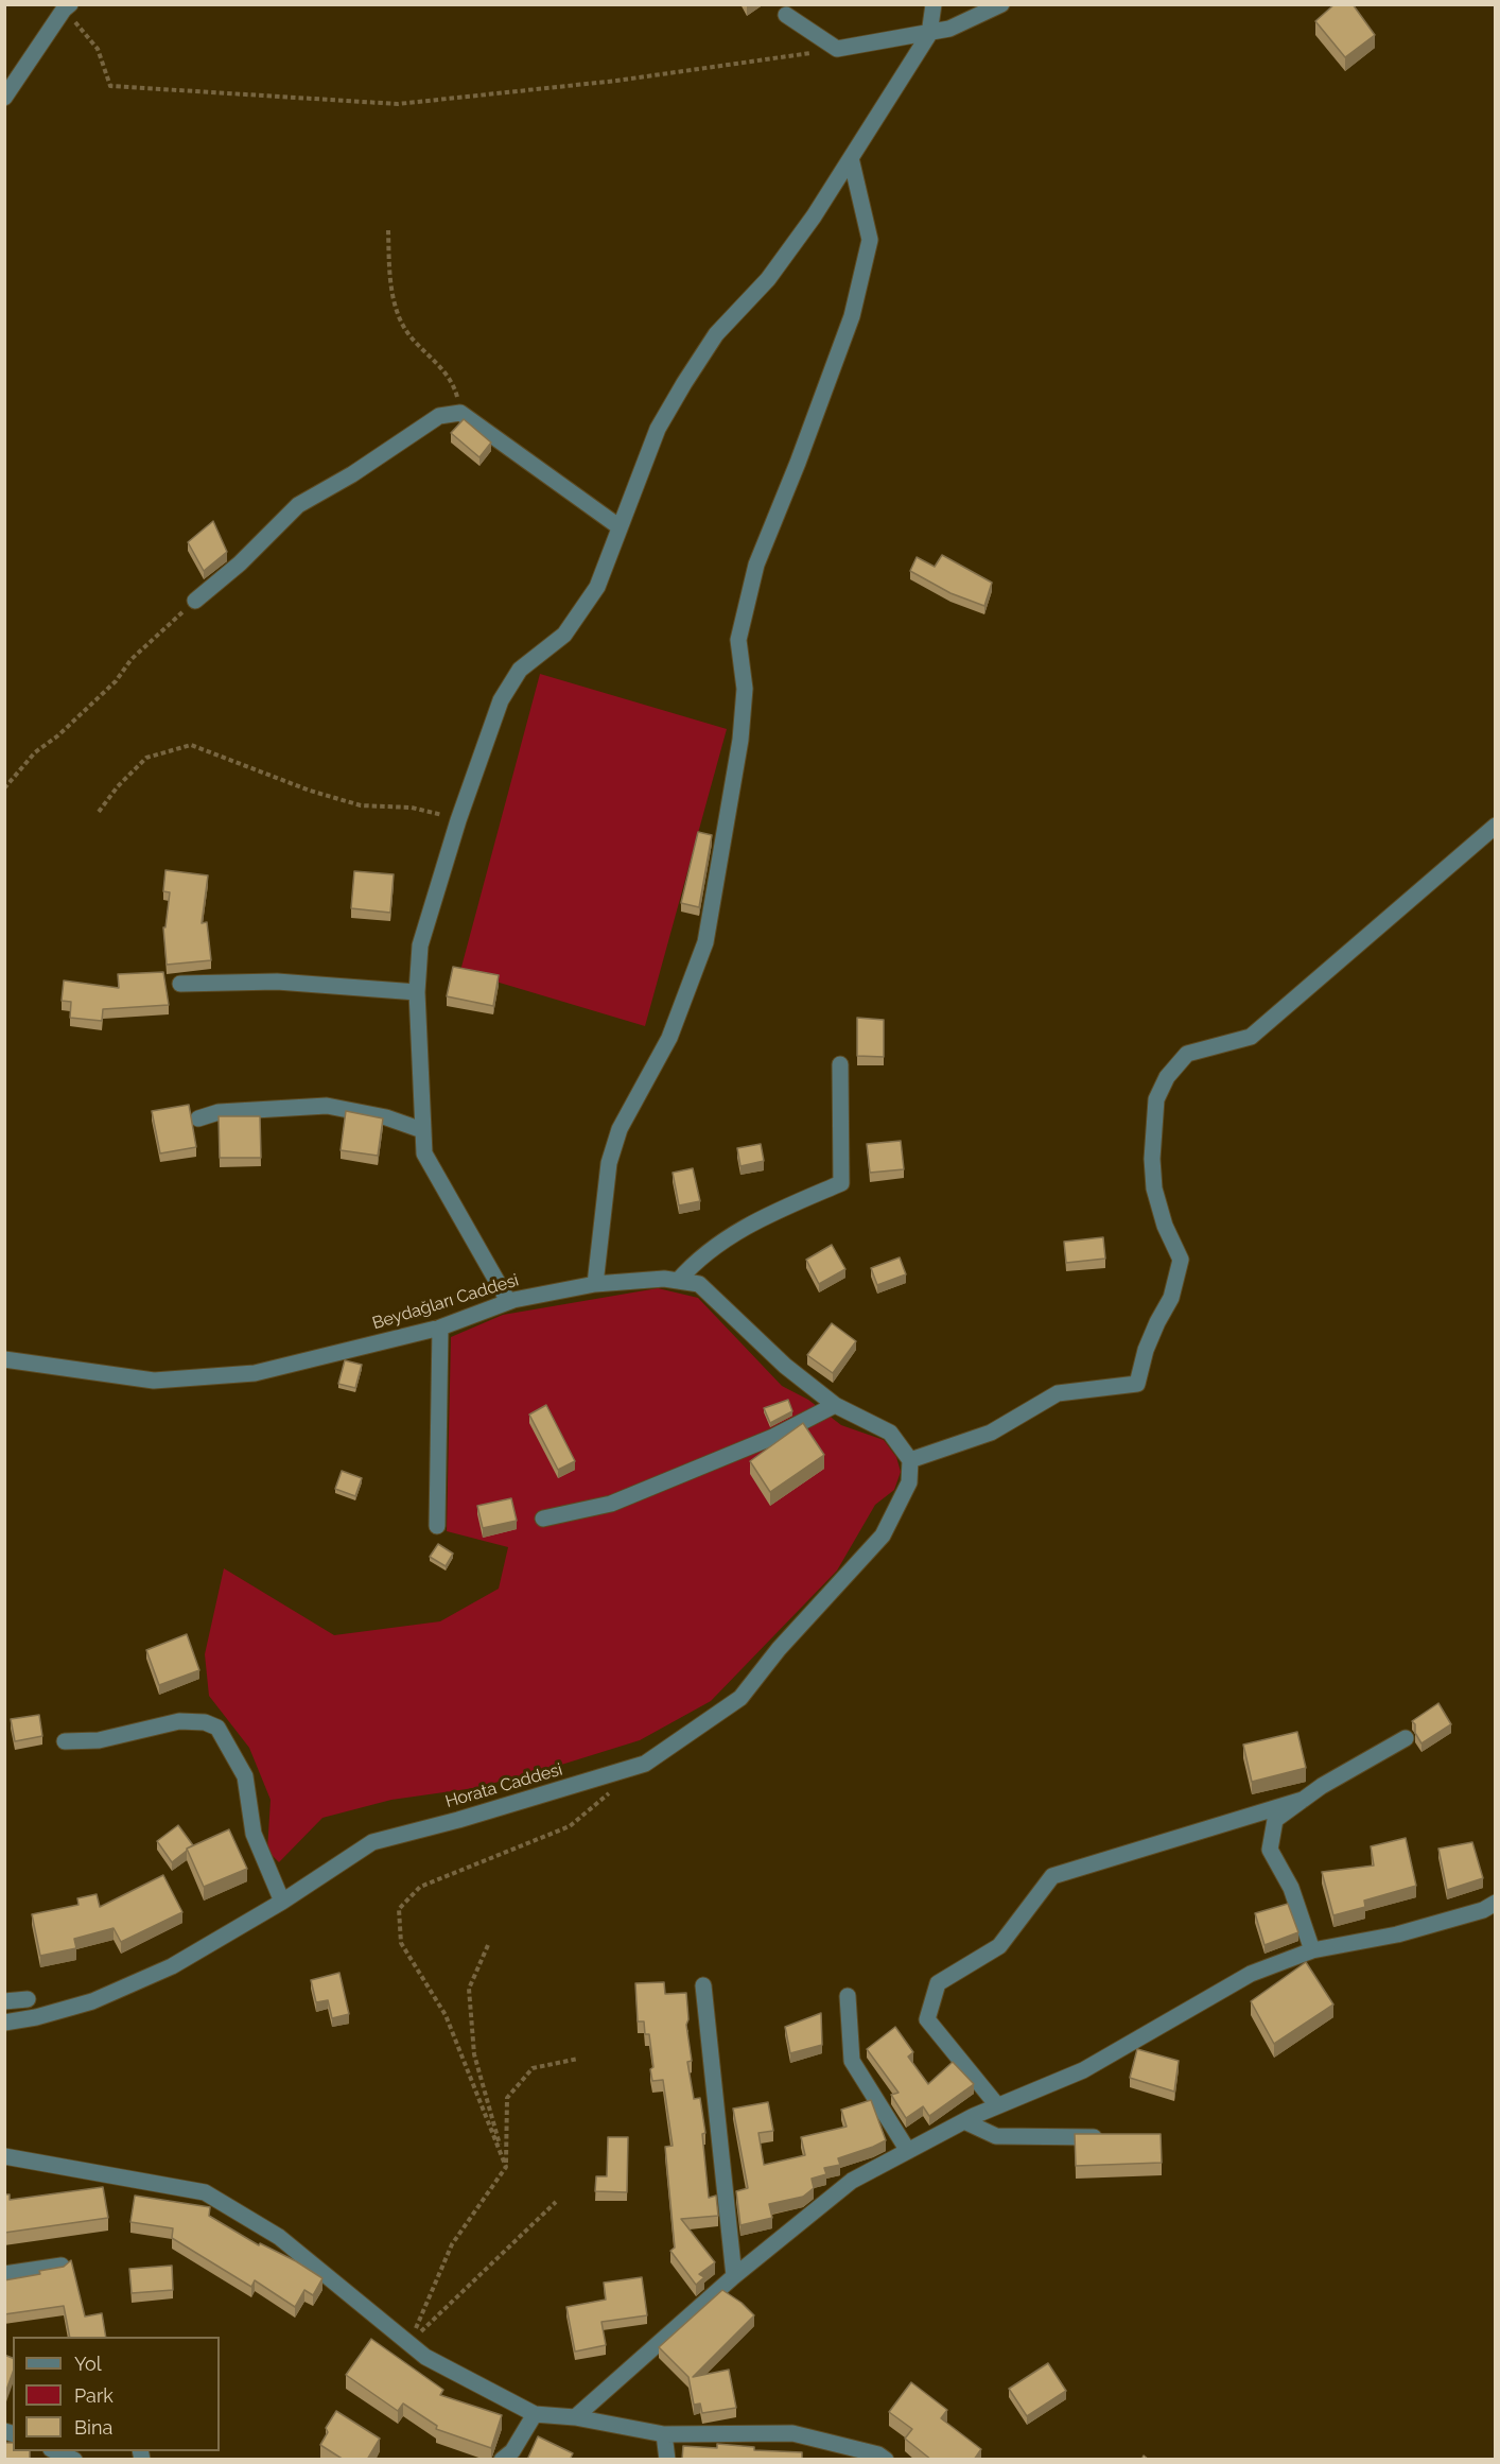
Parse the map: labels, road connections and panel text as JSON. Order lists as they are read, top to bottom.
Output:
{
  "streets": {
    "street": ["Beydağları Caddesi", "Horata Caddesi"]
  },
  "crossings": [
    ["Beydağları Caddesi", "Horata Caddesi"]
  ],
  "legend": ["Yol", "Park", "Bina"]
}
